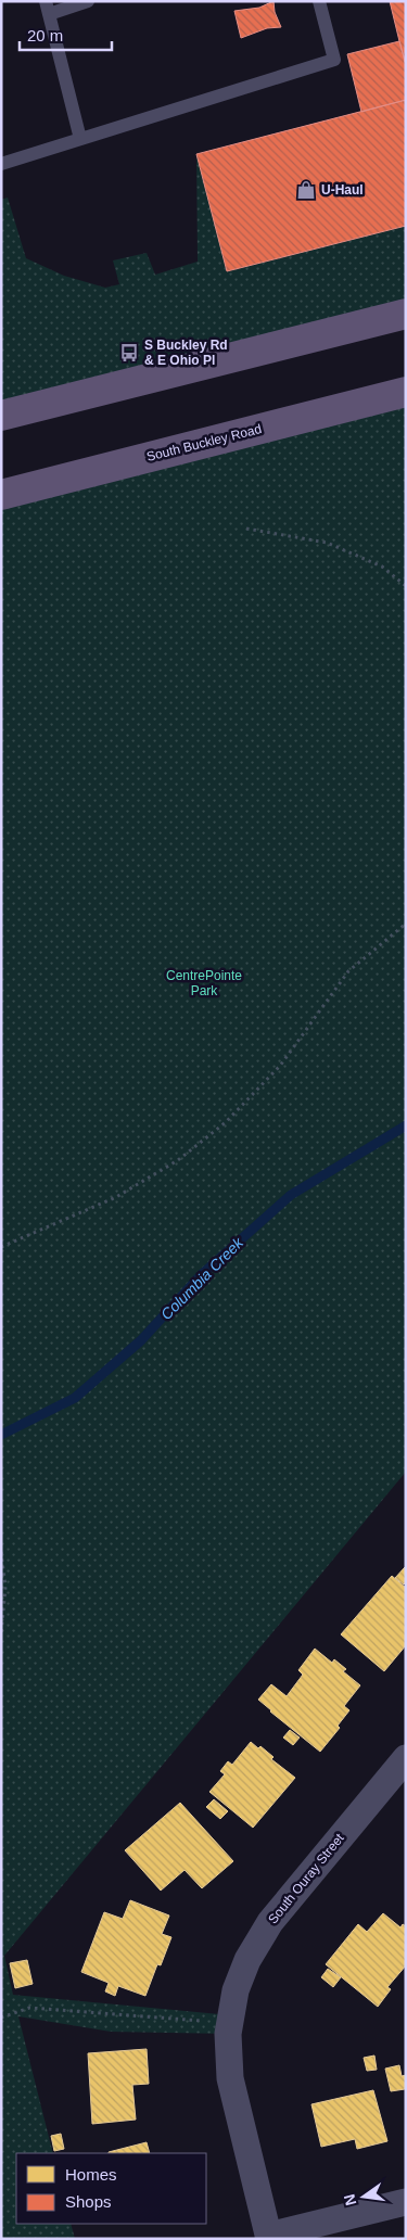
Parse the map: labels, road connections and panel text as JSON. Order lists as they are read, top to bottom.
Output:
{
  "streets": {
    "main road": ["South Buckley Road"],
    "street": ["South Ouray Street"]
  },
  "water": ["Columbia Creek"],
  "parks": ["CentrePointe Park"],
  "places": {
    "shop": ["U-Haul"],
    "bus stop": ["S Buckley Rd & E Ohio Pl"]
  },
  "legend": ["Homes", "Shops"],
  "scale_bar": "20 m",
  "north": "left"
}
